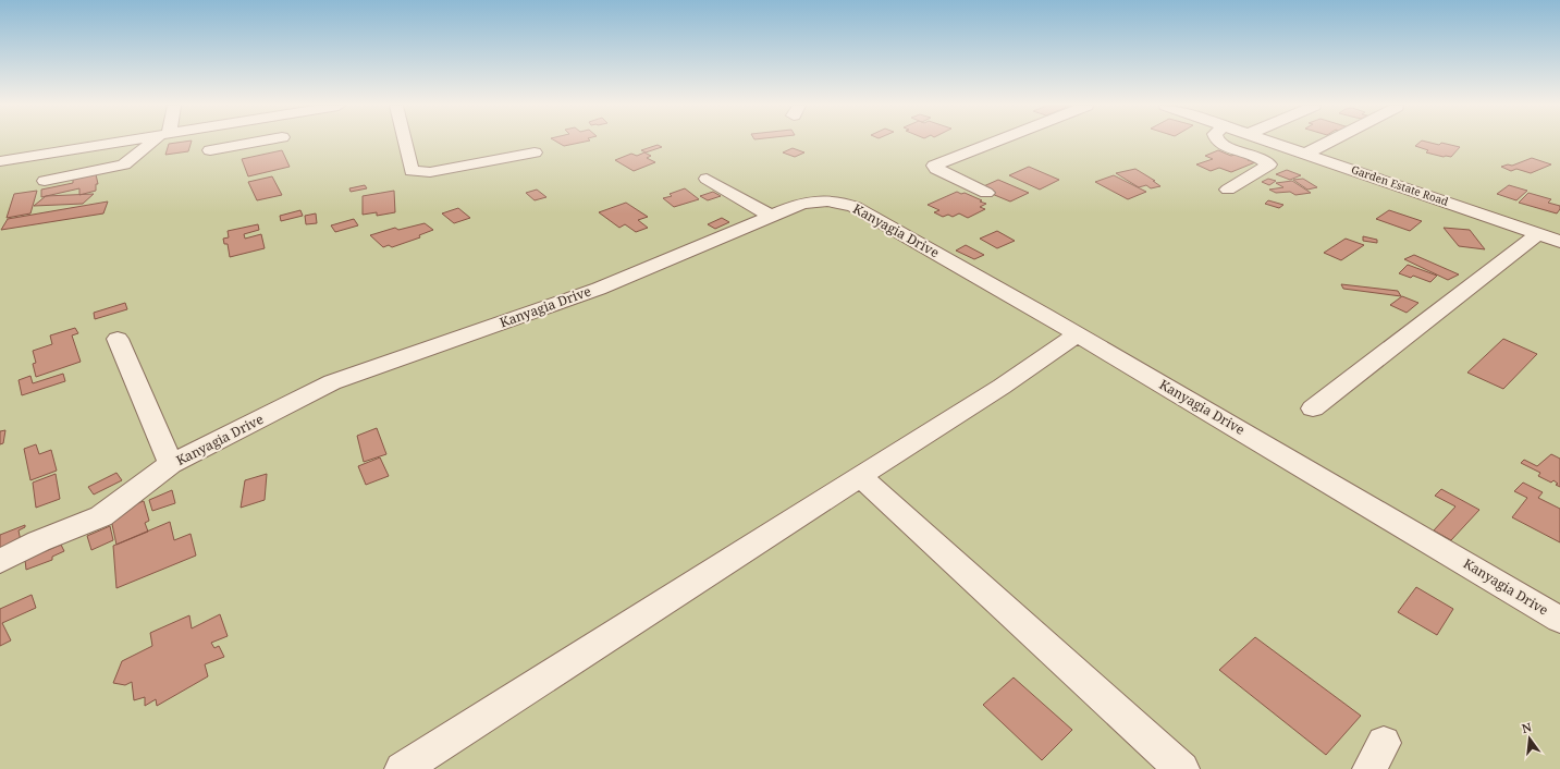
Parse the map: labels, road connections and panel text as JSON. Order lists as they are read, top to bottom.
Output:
{
  "streets": {
    "street": ["Garden Estate Road", "Kanyagia Drive"]
  },
  "north": "top"
}
